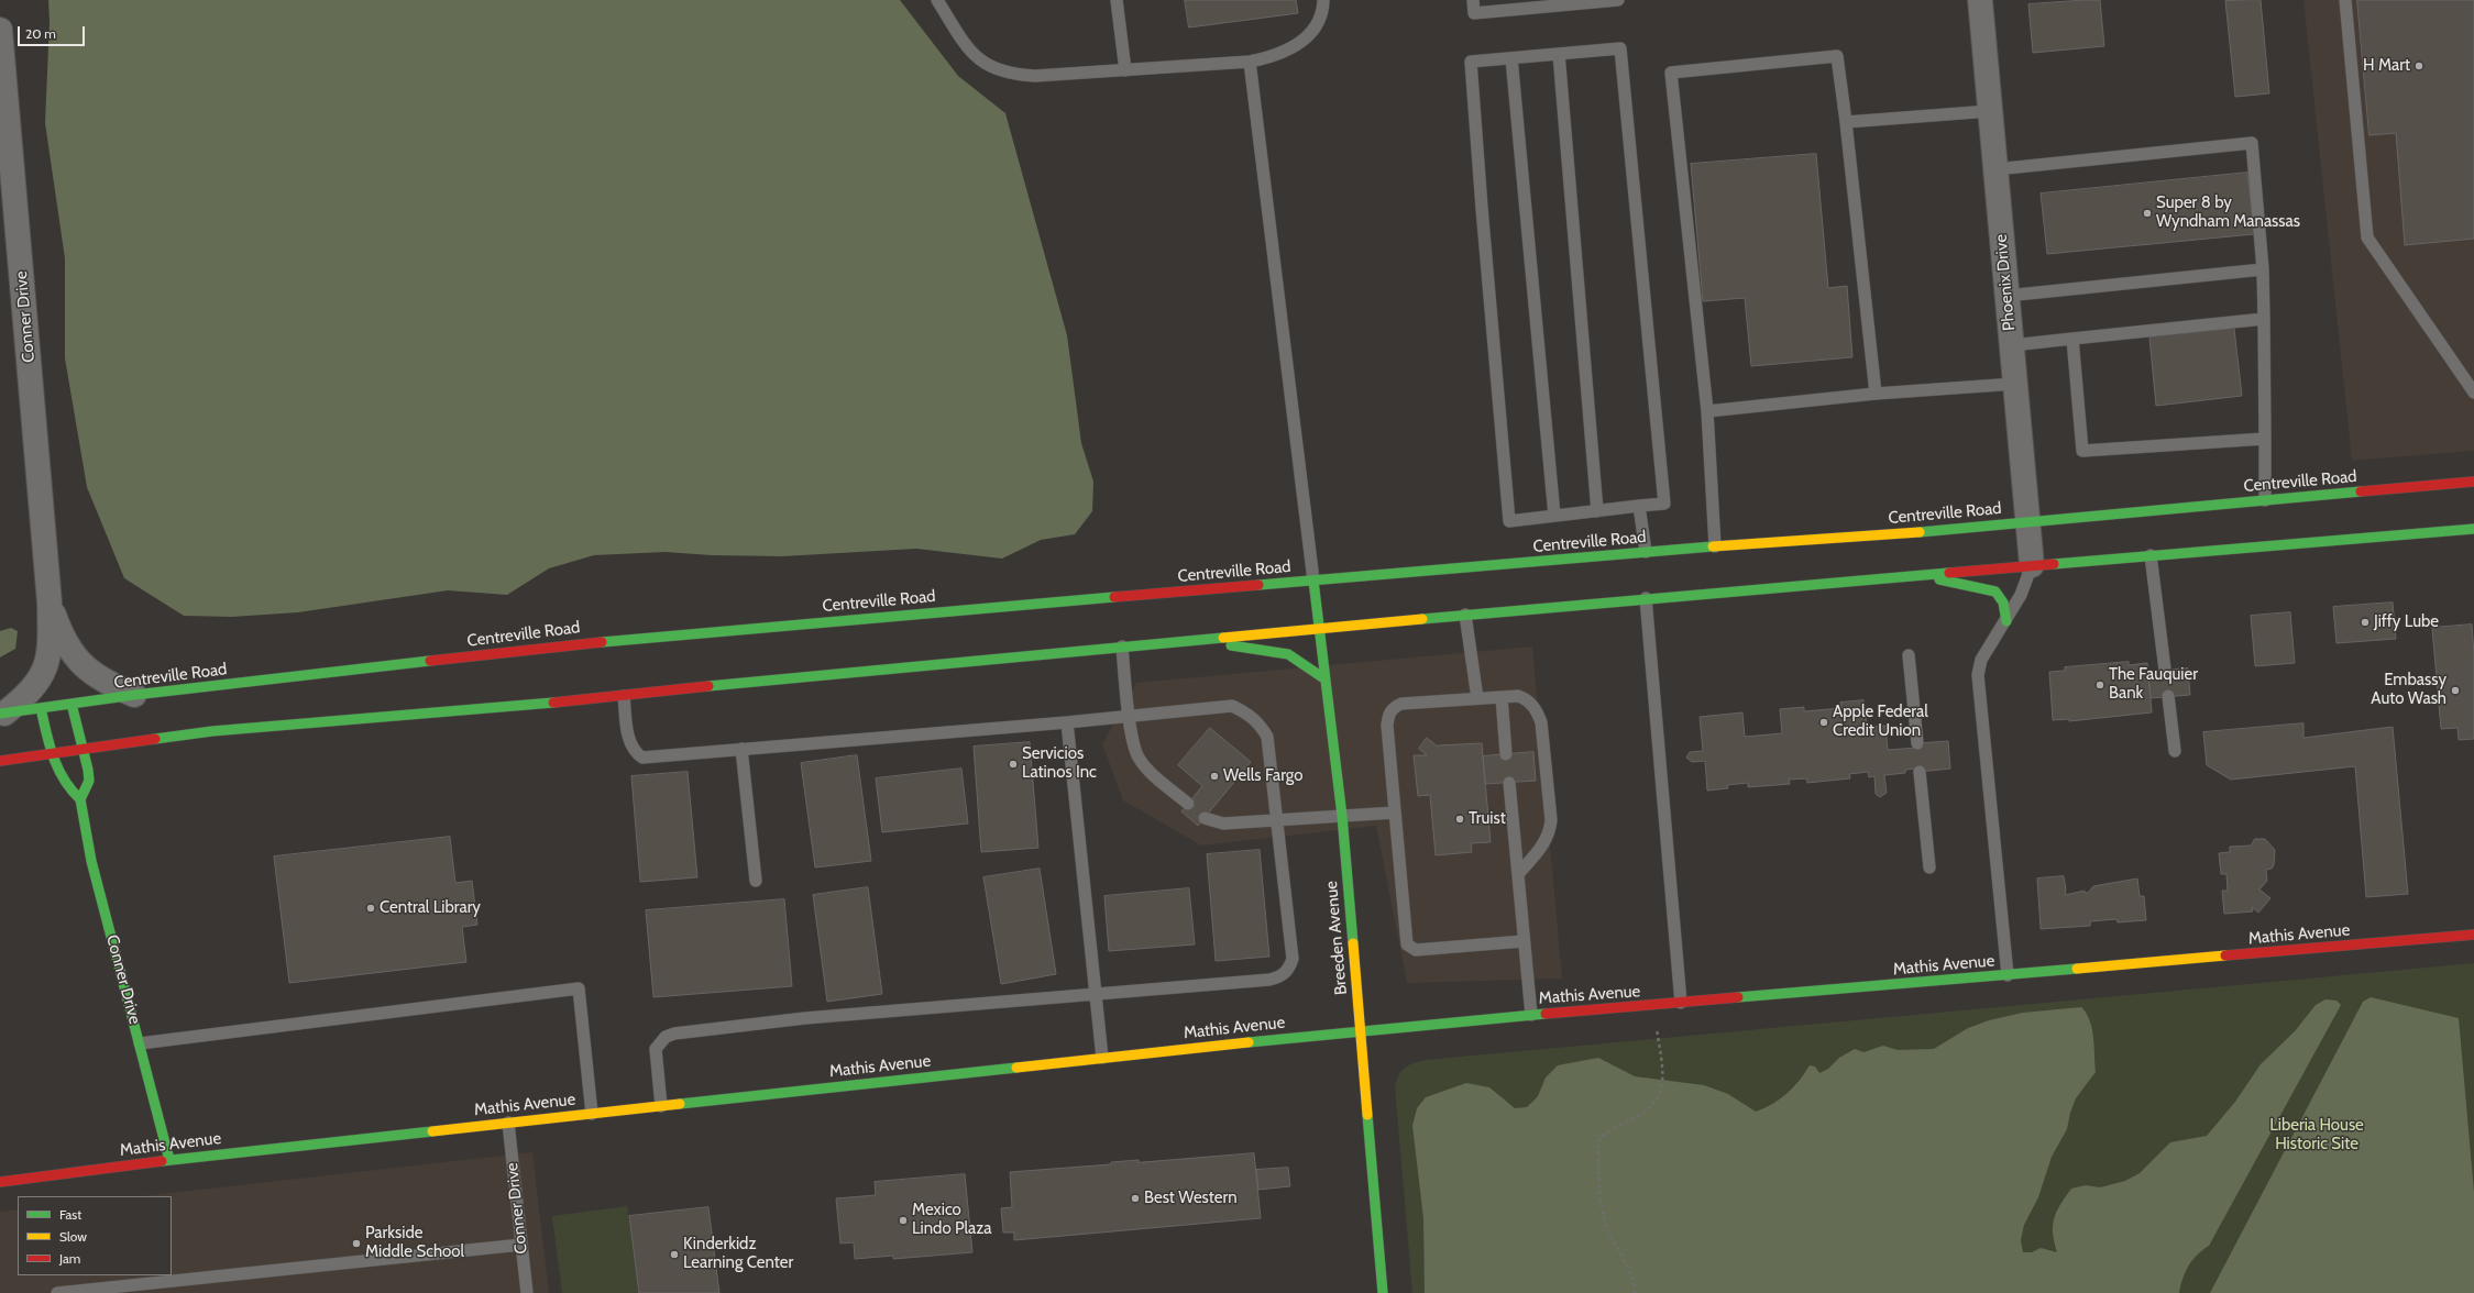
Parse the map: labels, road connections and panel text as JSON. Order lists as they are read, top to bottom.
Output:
{
  "streets": {
    "main road": [
      "Conner Drive",
      "Centreville Road",
      "Mathis Avenue",
      "Breeden Avenue"
    ],
    "street": ["Phoenix Drive"]
  },
  "crossings": [
    ["Phoenix Drive", "Centreville Road"],
    ["Conner Drive", "Centreville Road"],
    ["Conner Drive", "Mathis Avenue"],
    ["Centreville Road", "Breeden Avenue"],
    ["Mathis Avenue", "Breeden Avenue"]
  ],
  "parks": ["Liberia House Historic Site"],
  "places": [
    "H Mart",
    "Super 8 by Wyndham Manassas",
    "Jiffy Lube",
    "The Fauquier Bank",
    "Embassy Auto Wash",
    "Apple Federal Credit Union",
    "Servicios Latinos Inc",
    "Wells Fargo",
    "Truist",
    "Central Library",
    "Best Western",
    "Mexico Lindo Plaza",
    "Parkside Middle School",
    "Kinderkidz Learning Center"
  ],
  "legend": ["Fast", "Slow", "Jam"],
  "scale_bar": "20 m"
}
